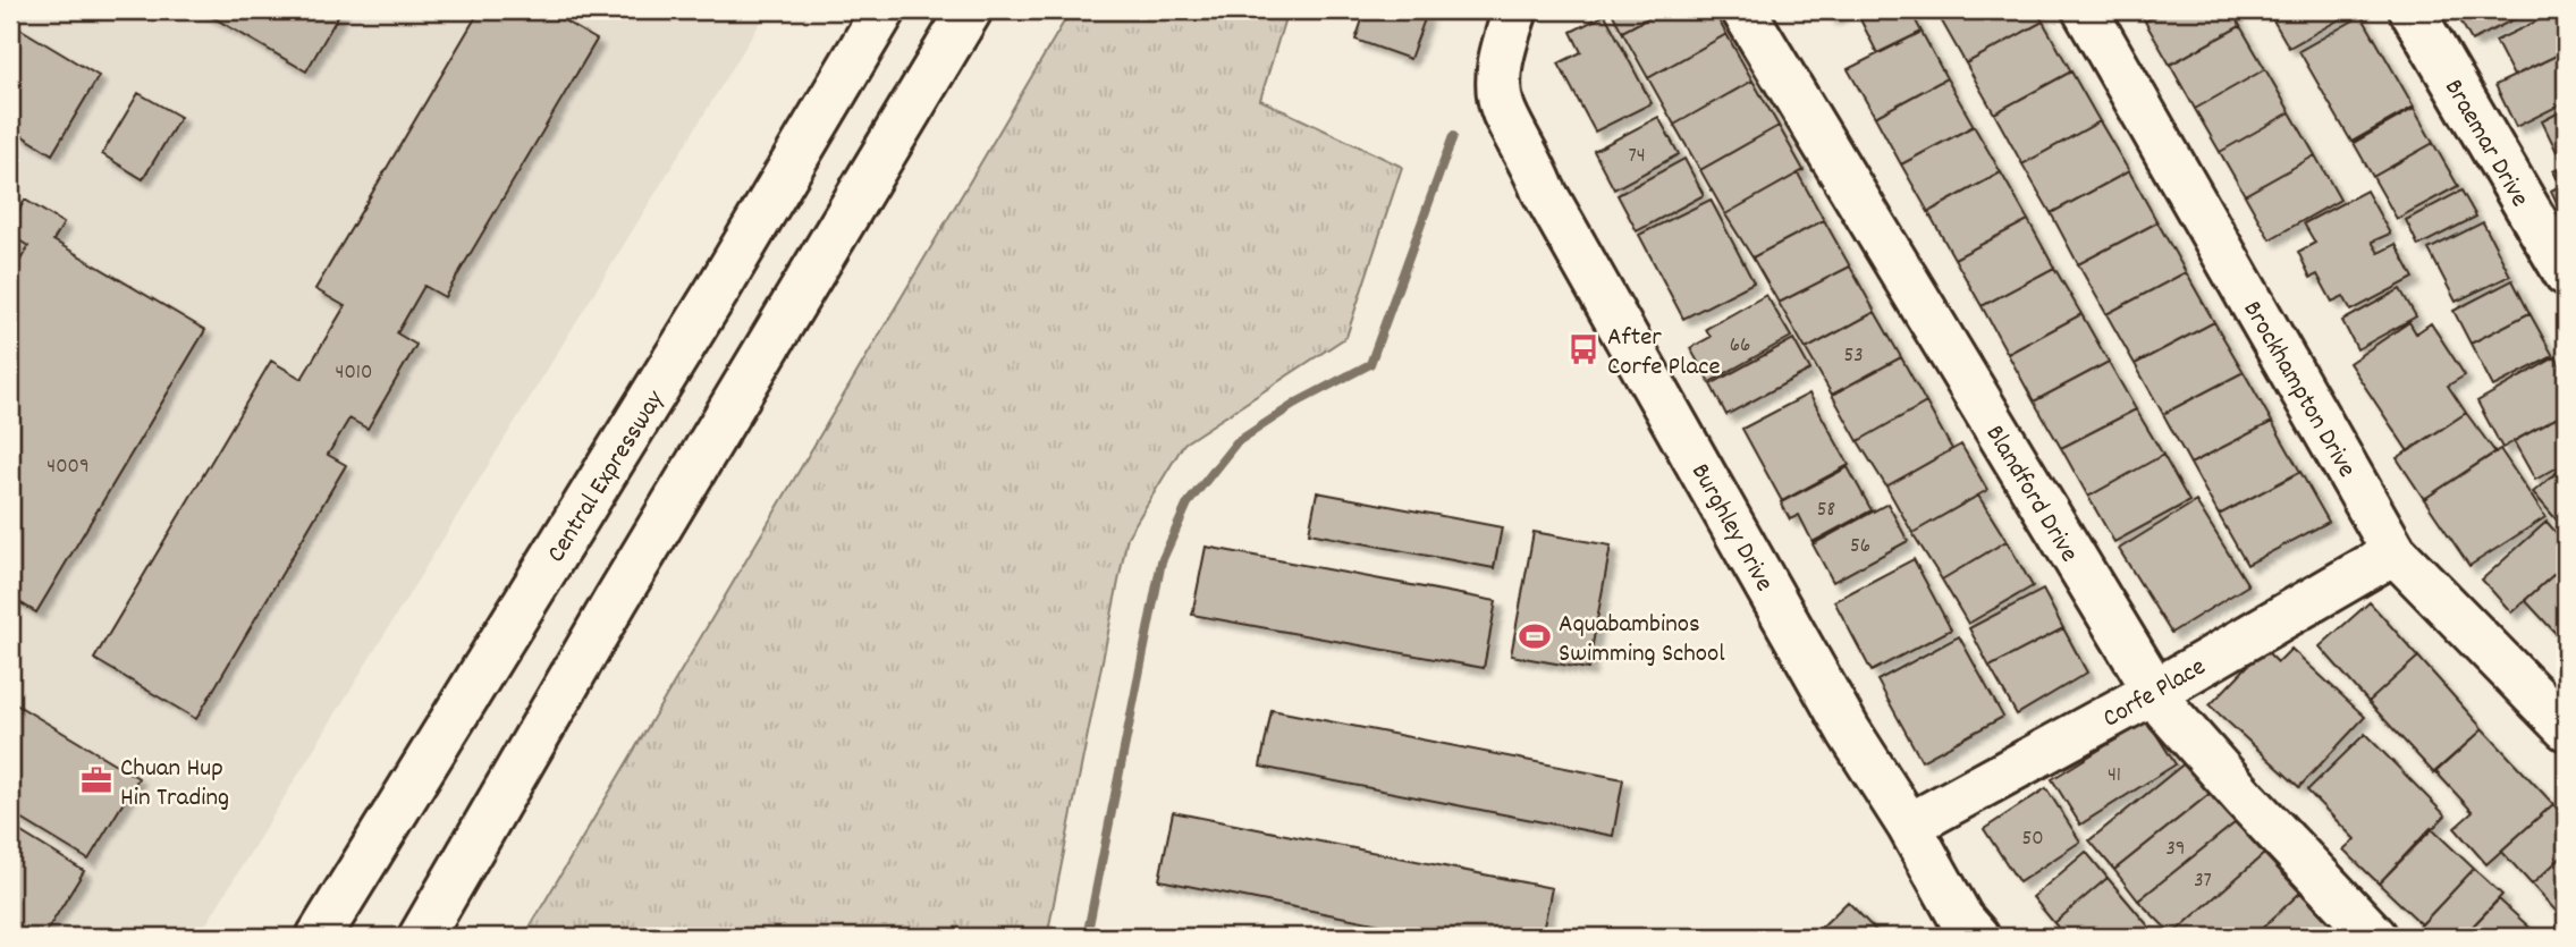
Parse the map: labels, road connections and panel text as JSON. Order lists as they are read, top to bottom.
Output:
{
  "streets": {
    "main road": [
      "Braemar Drive",
      "Brockhampton Drive",
      "Central Expressway",
      "Blandford Drive",
      "Burghley Drive",
      "Corfe Place"
    ]
  },
  "crossings": [
    ["Brockhampton Drive", "Corfe Place"],
    ["Blandford Drive", "Corfe Place"],
    ["Burghley Drive", "Corfe Place"]
  ],
  "places": {
    "bus stop": ["After Corfe Place"],
    "sports": ["Aquabambinos Swimming School"],
    "office": ["Chuan Hup Hin Trading"]
  },
  "house_numbers": [
    "74",
    "66",
    "53",
    "4010",
    "4009",
    "58",
    "56",
    "41",
    "50",
    "39",
    "37"
  ]
}
